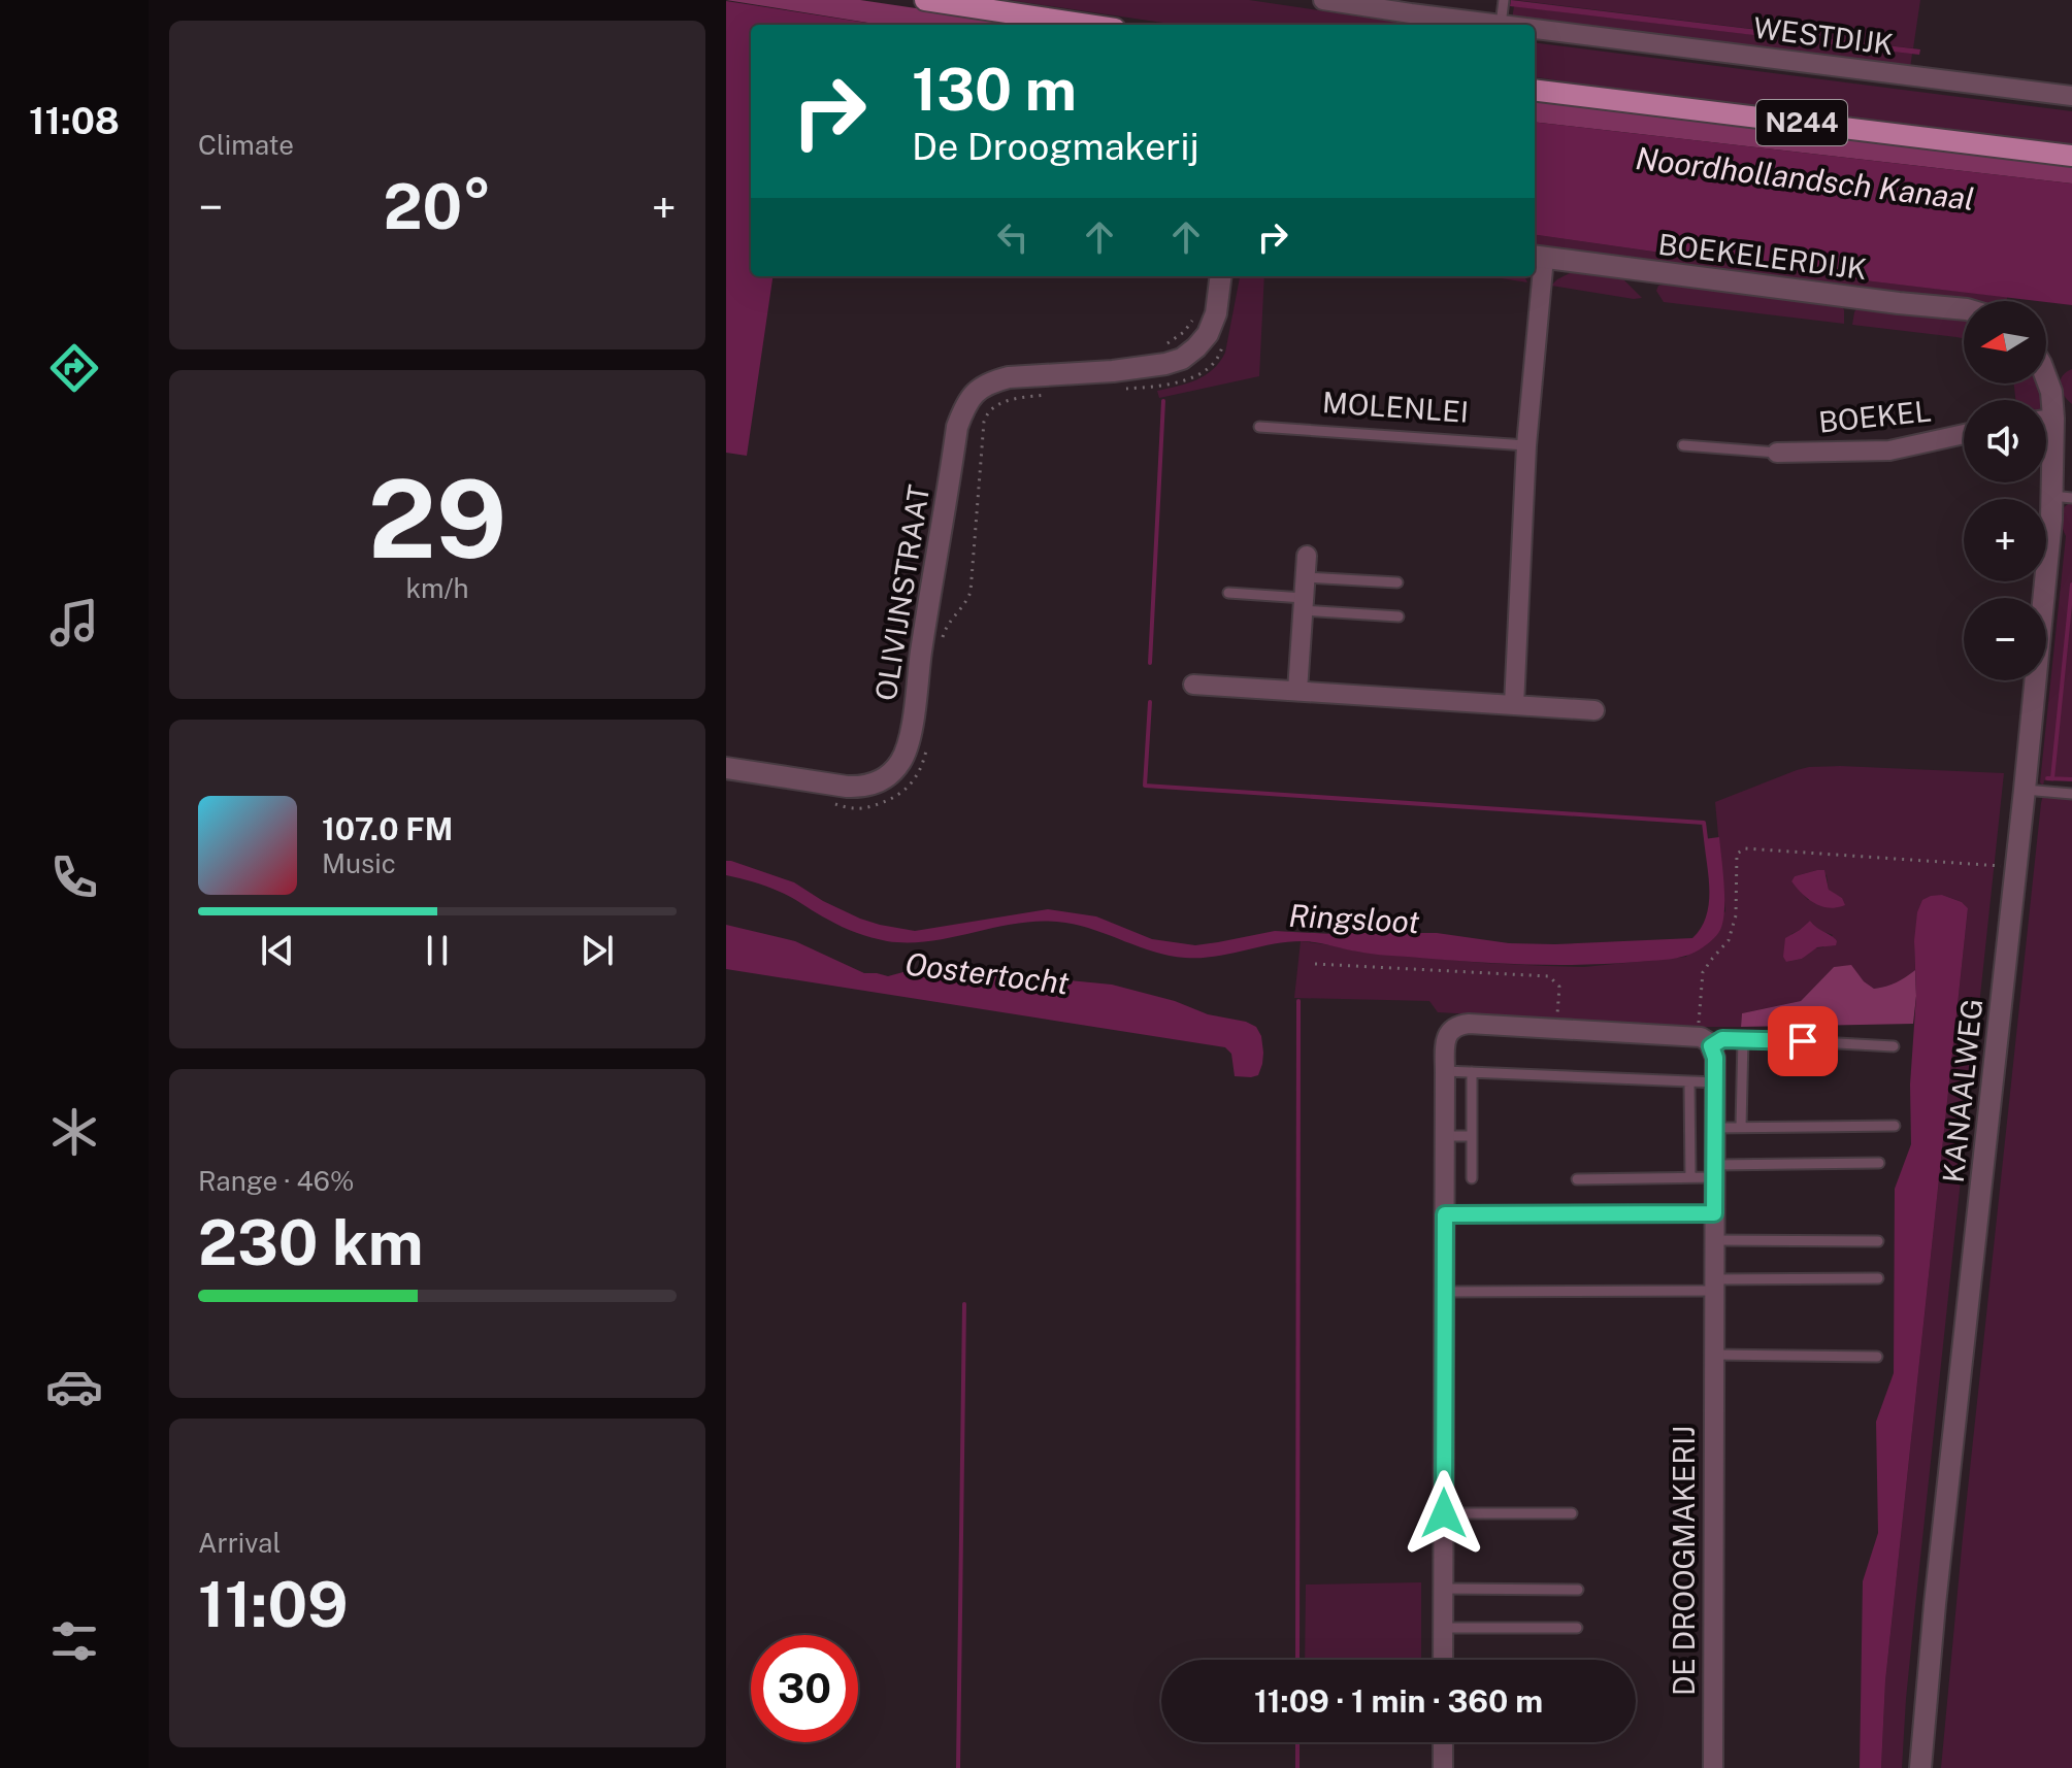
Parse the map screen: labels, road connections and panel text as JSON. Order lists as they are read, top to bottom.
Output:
{
  "streets": {
    "main road": ["N244"],
    "street": [
      "WESTDIJK",
      "BOEKELERDIJK",
      "BOEKEL",
      "OLIVIJNSTRAAT",
      "KANAALWEG",
      "DE DROOGMAKERIJ"
    ],
    "lane": ["MOLENLEI"]
  },
  "water": ["Noordhollandsch Kanaal", "Ringsloot", "Oostertocht"],
  "north": "left",
  "page": {
    "tabs": "11:08",
    "tile": [
      "Climate",
      ["29", "km/h"],
      ["Range · 46%", "230 km"],
      ["Arrival", "11:09"]
    ],
    "turn": ["130 m", "De Droogmakerij"],
    "heat": ["−", "20°", "+"],
    "map_buttons": ["+", "−"],
    "song": ["107.0 FM", "Music"],
    "limit": "30",
    "trip": "11:09 · 1 min · 360 m"
  }
}
